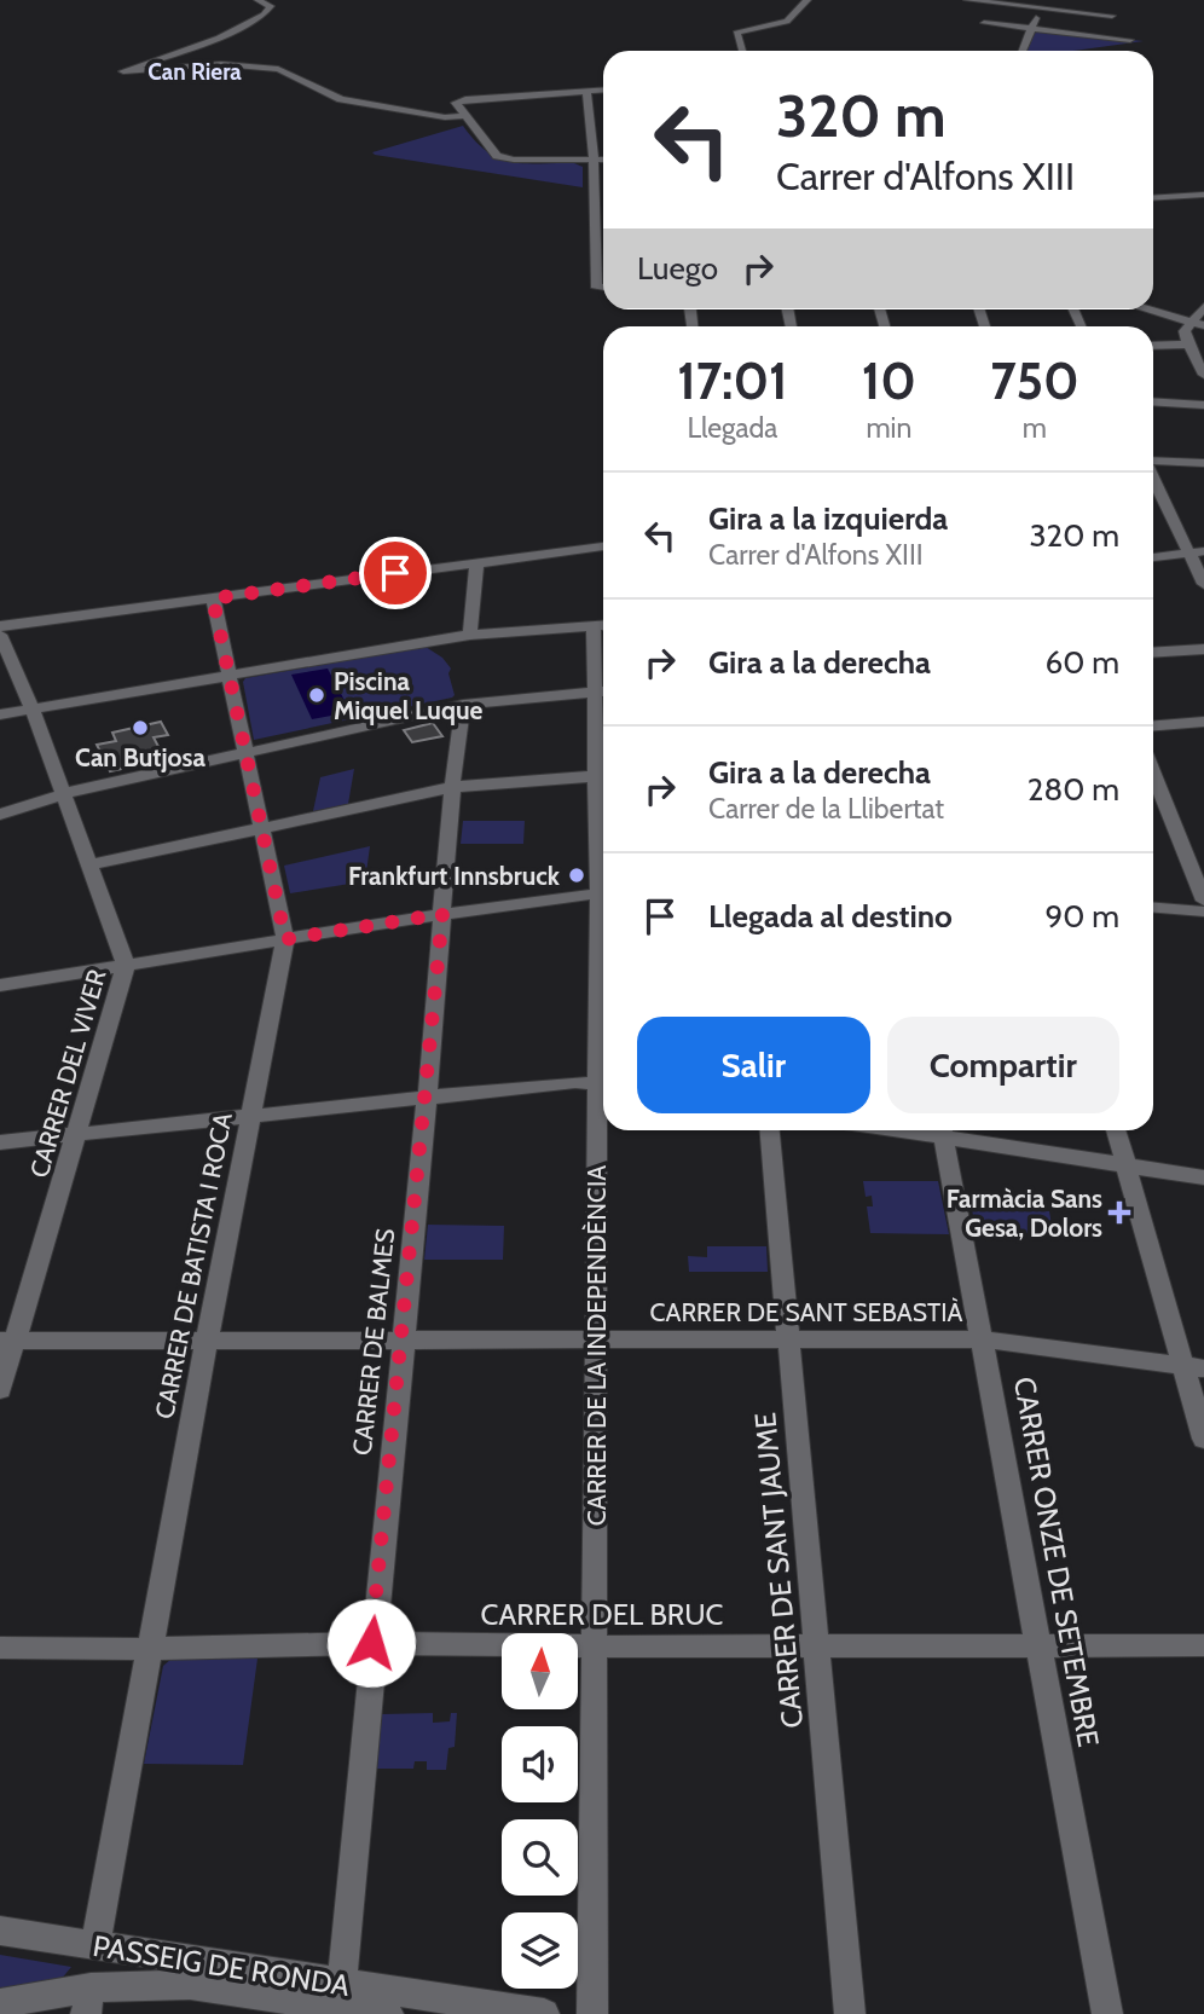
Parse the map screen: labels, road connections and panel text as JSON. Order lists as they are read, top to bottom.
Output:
{
  "streets": {
    "street": [
      "CARRER DEL VIVER",
      "CARRER DE BATISTA I ROCA",
      "CARRER DE SANT SEBASTIÀ",
      "CARRER DE BALMES",
      "CARRER DE LA INDEPENDÈNCIA",
      "CARRER ONZE DE SETEMBRE",
      "CARRER DE SANT JAUME",
      "CARRER DEL BRUC",
      "PASSEIG DE RONDA"
    ]
  },
  "crossings": [
    ["CARRER DEL VIVER", "CARRER DE SANT SEBASTIÀ"],
    ["CARRER DE BATISTA I ROCA", "CARRER DE SANT SEBASTIÀ"],
    ["CARRER DE BATISTA I ROCA", "CARRER DEL BRUC"],
    ["CARRER DE BATISTA I ROCA", "PASSEIG DE RONDA"],
    ["CARRER DE SANT SEBASTIÀ", "CARRER DE BALMES"],
    ["CARRER DE SANT SEBASTIÀ", "CARRER DE LA INDEPENDÈNCIA"],
    ["CARRER DE SANT SEBASTIÀ", "CARRER ONZE DE SETEMBRE"],
    ["CARRER DE SANT SEBASTIÀ", "CARRER DE SANT JAUME"],
    ["CARRER DE BALMES", "CARRER DEL BRUC"],
    ["CARRER DE BALMES", "PASSEIG DE RONDA"],
    ["CARRER DE LA INDEPENDÈNCIA", "CARRER DEL BRUC"],
    ["CARRER ONZE DE SETEMBRE", "CARRER DEL BRUC"],
    ["CARRER DE SANT JAUME", "CARRER DEL BRUC"]
  ],
  "districts": ["Can Riera"],
  "places": {
    "other": ["Piscina Miquel Luque", "Can Butjosa", "Frankfurt Innsbruck"],
    "health": ["Farmàcia Sans Gesa, Dolors"]
  },
  "north": "top",
  "page": {
    "turn": ["320 m", "Carrer d'Alfons XIII"],
    "then": "Luego",
    "eta": [
      "17:01",
      "Llegada",
      "10",
      "min",
      "750",
      "m"
    ],
    "list": [
      {
        "name": "Gira a la izquierda",
        "note": "Carrer d'Alfons XIII",
        "value": "320 m"
      },
      {
        "name": "Gira a la derecha",
        "value": "60 m"
      },
      {
        "name": "Gira a la derecha",
        "note": "Carrer de la Llibertat",
        "value": "280 m"
      },
      {
        "name": "Llegada al destino",
        "value": "90 m"
      }
    ],
    "buttons": ["Salir", "Compartir"]
  }
}
